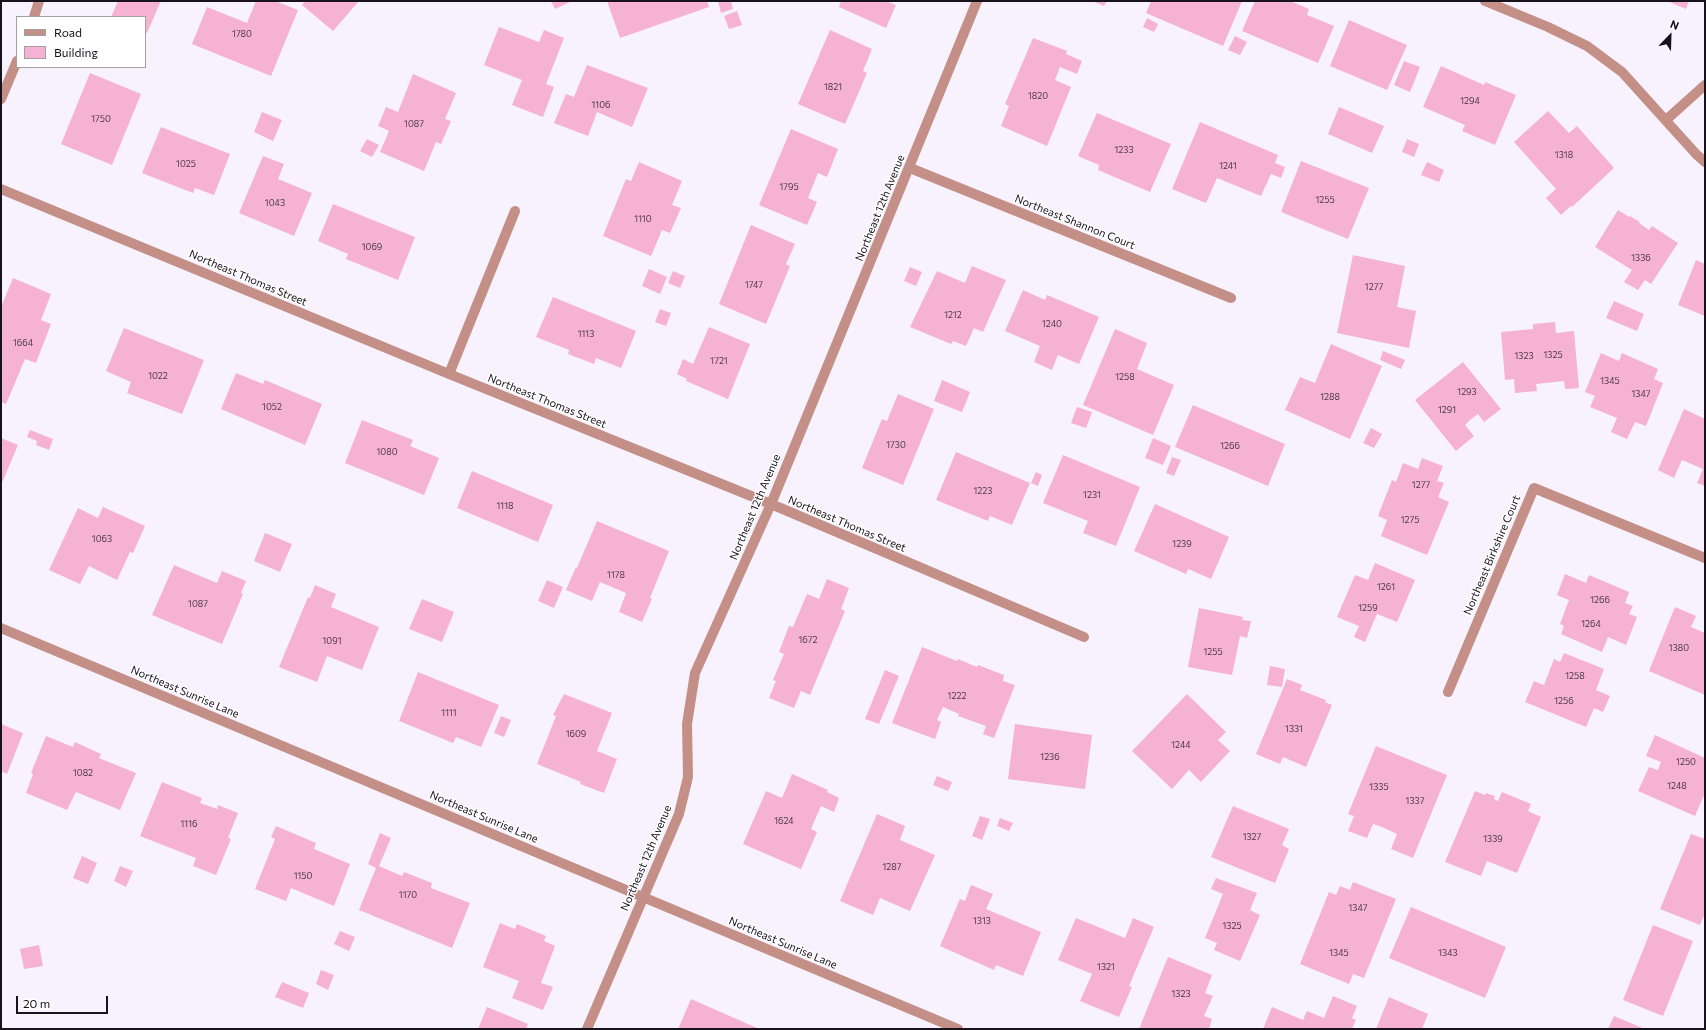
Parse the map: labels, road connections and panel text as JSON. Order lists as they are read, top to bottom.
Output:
{
  "streets": {
    "street": [
      "Northeast 12th Avenue",
      "Northeast Shannon Court",
      "Northeast Thomas Street",
      "Northeast Birkshire Court",
      "Northeast Sunrise Lane"
    ]
  },
  "crossings": [
    ["Northeast 12th Avenue", "Northeast Shannon Court"],
    ["Northeast 12th Avenue", "Northeast Thomas Street"],
    ["Northeast 12th Avenue", "Northeast Sunrise Lane"]
  ],
  "house_numbers": [
    "1780",
    "1821",
    "1820",
    "1294",
    "1106",
    "1750",
    "1087",
    "1233",
    "1318",
    "1025",
    "1241",
    "1795",
    "1255",
    "1043",
    "1110",
    "1069",
    "1336",
    "1747",
    "1277",
    "1212",
    "1240",
    "1113",
    "1664",
    "1325",
    "1323",
    "1721",
    "1022",
    "1258",
    "1345",
    "1293",
    "1347",
    "1288",
    "1052",
    "1291",
    "1730",
    "1266",
    "1080",
    "1277",
    "1223",
    "1231",
    "1118",
    "1275",
    "1063",
    "1239",
    "1178",
    "1261",
    "1266",
    "1087",
    "1259",
    "1264",
    "1672",
    "1091",
    "1380",
    "1255",
    "1258",
    "1222",
    "1256",
    "1111",
    "1331",
    "1609",
    "1244",
    "1236",
    "1250",
    "1082",
    "1248",
    "1335",
    "1337",
    "1624",
    "1116",
    "1327",
    "1339",
    "1287",
    "1150",
    "1170",
    "1347",
    "1313",
    "1325",
    "1345",
    "1343",
    "1321",
    "1323"
  ],
  "legend": ["Road", "Building"],
  "scale_bar": "20 m",
  "north": "top right"
}
